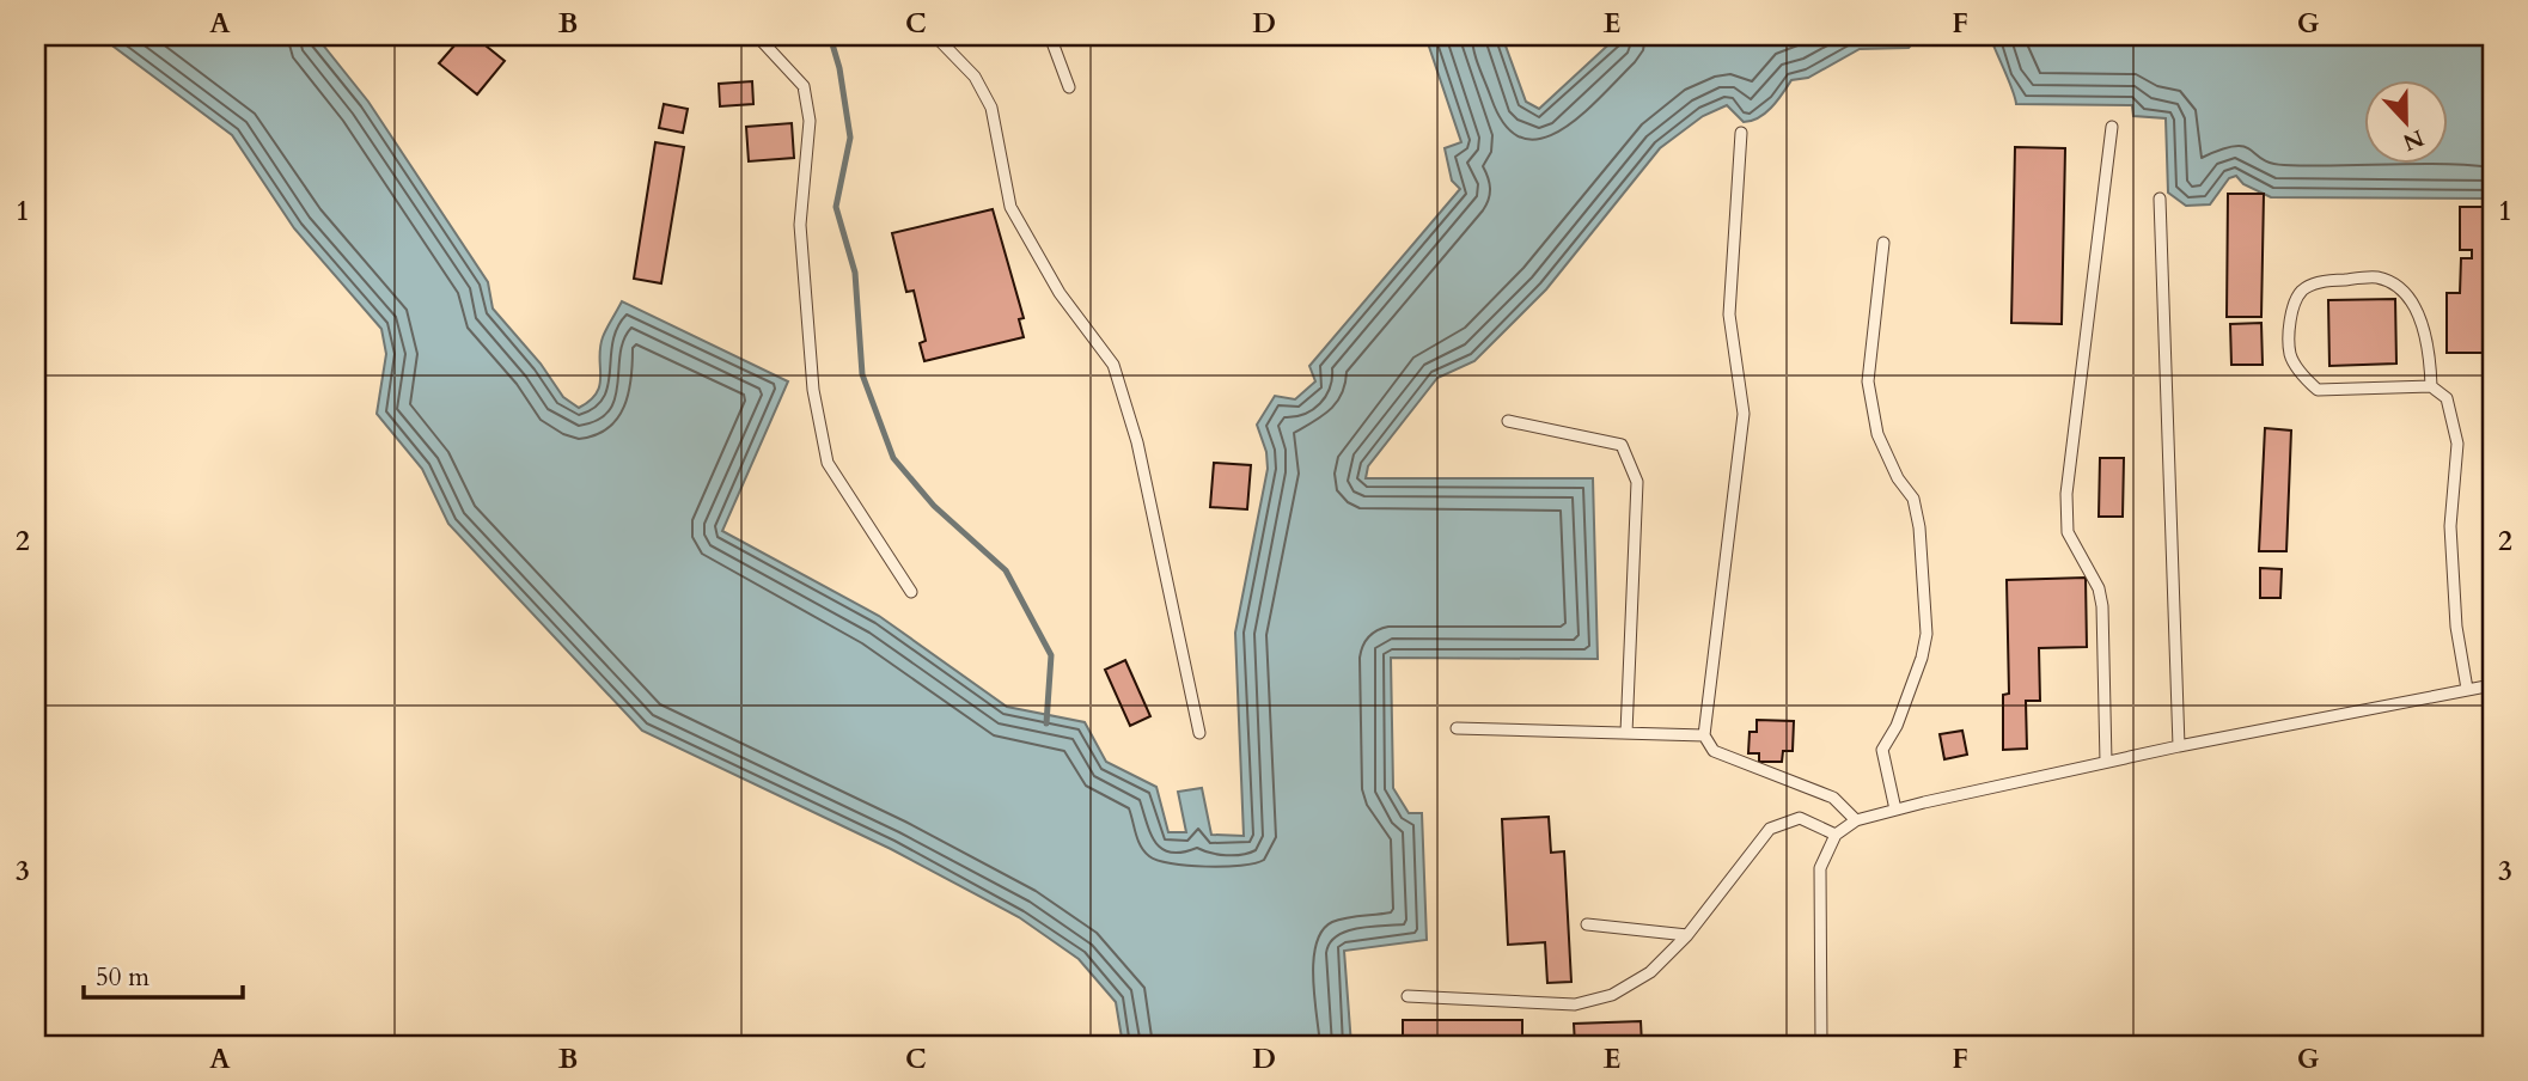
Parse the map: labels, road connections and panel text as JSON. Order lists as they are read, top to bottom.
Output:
{
  "scale_bar": "50 m",
  "north": "bottom",
  "grid": {
    "columns": [
      "A",
      "B",
      "C",
      "D",
      "E",
      "F",
      "G"
    ],
    "rows": ["1", "2", "3"]
  }
}
